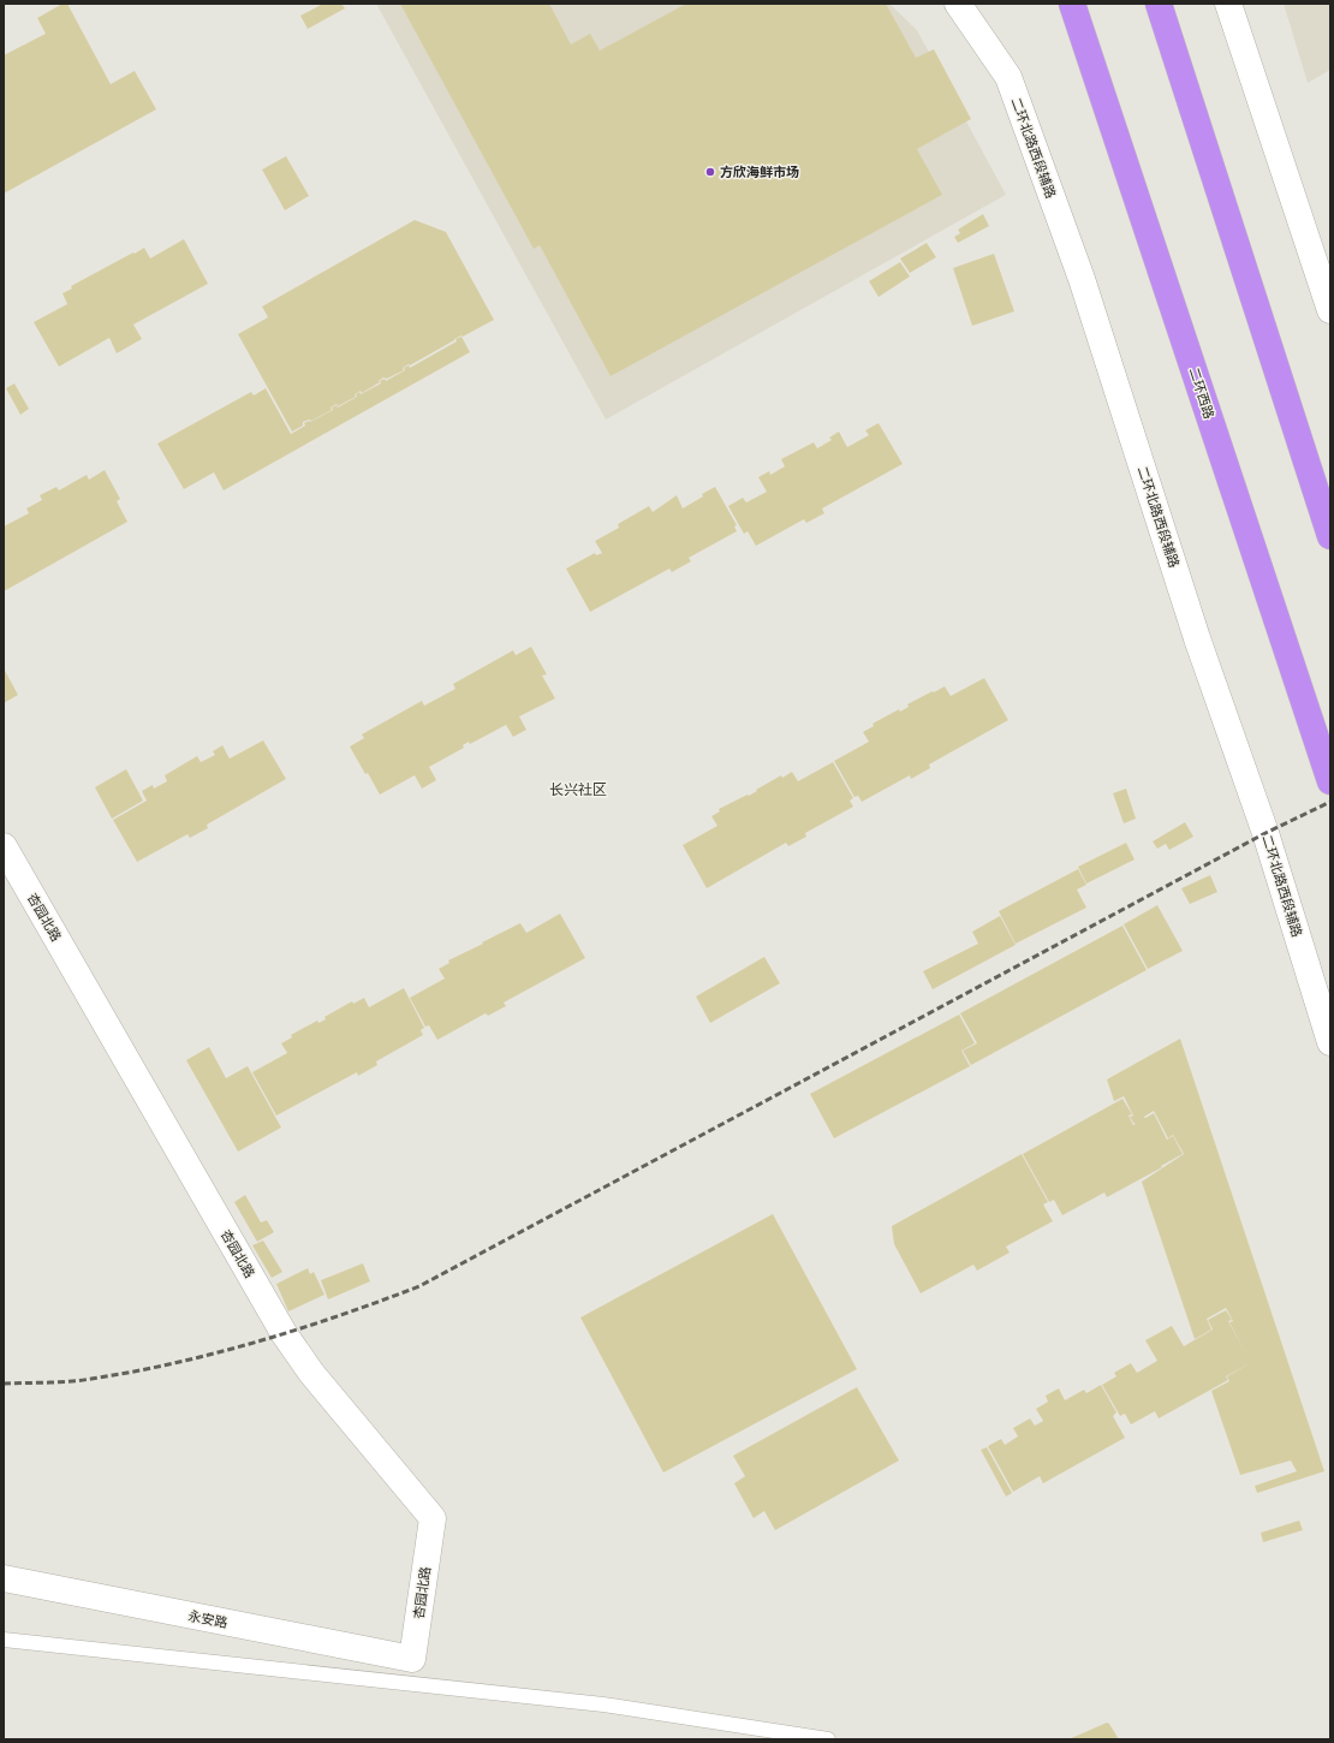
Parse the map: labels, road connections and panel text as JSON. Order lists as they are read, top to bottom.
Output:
{
  "streets": {
    "highway": ["二环西路"],
    "main road": ["二环北路西段辅路", "杏园北路", "永安路"]
  },
  "crossings": [
    ["杏园北路", "永安路"]
  ],
  "districts": ["长兴社区"],
  "places": ["方欣海鲜市场"]
}
